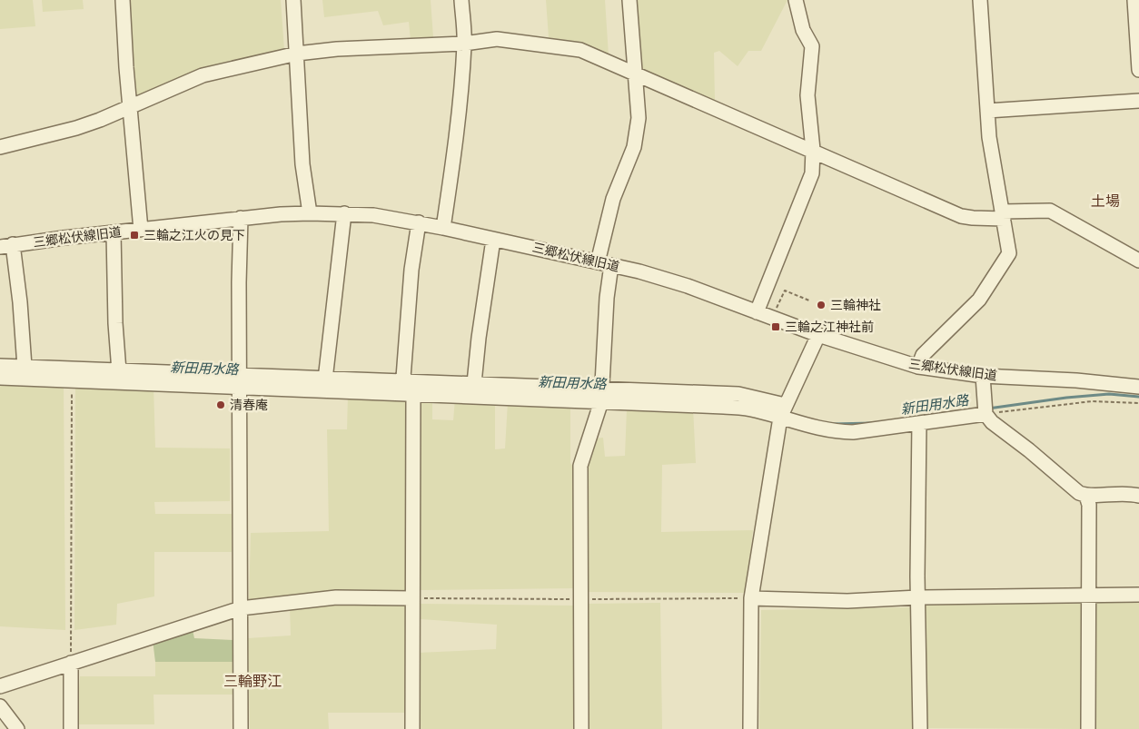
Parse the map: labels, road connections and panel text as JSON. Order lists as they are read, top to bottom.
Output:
{
  "streets": {
    "street": ["三郷松伏線旧道"]
  },
  "districts": ["土場", "三輪野江"],
  "water": ["新田用水路"],
  "places": {
    "transit": ["三輪之江火の見下", "三輪之江神社前"],
    "other": ["三輪神社", "清春庵"]
  }
}
